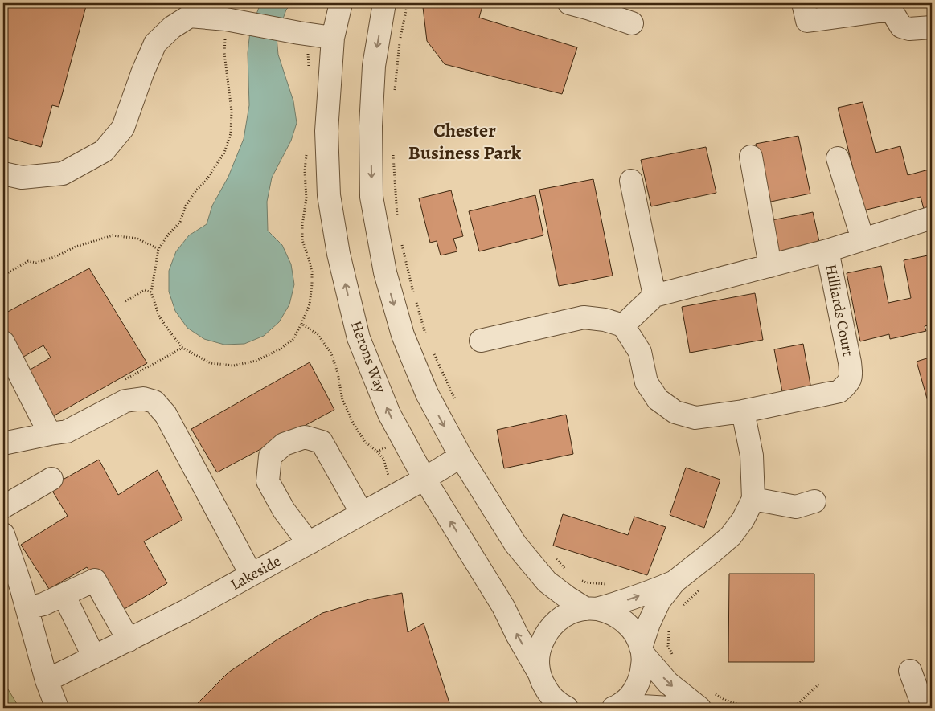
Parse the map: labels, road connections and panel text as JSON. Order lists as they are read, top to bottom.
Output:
{
  "streets": {
    "street": ["Hilliards Court", "Herons Way", "Lakeside"]
  },
  "crossings": [
    ["Herons Way", "Lakeside"]
  ],
  "districts": ["Chester Business Park"]
}
